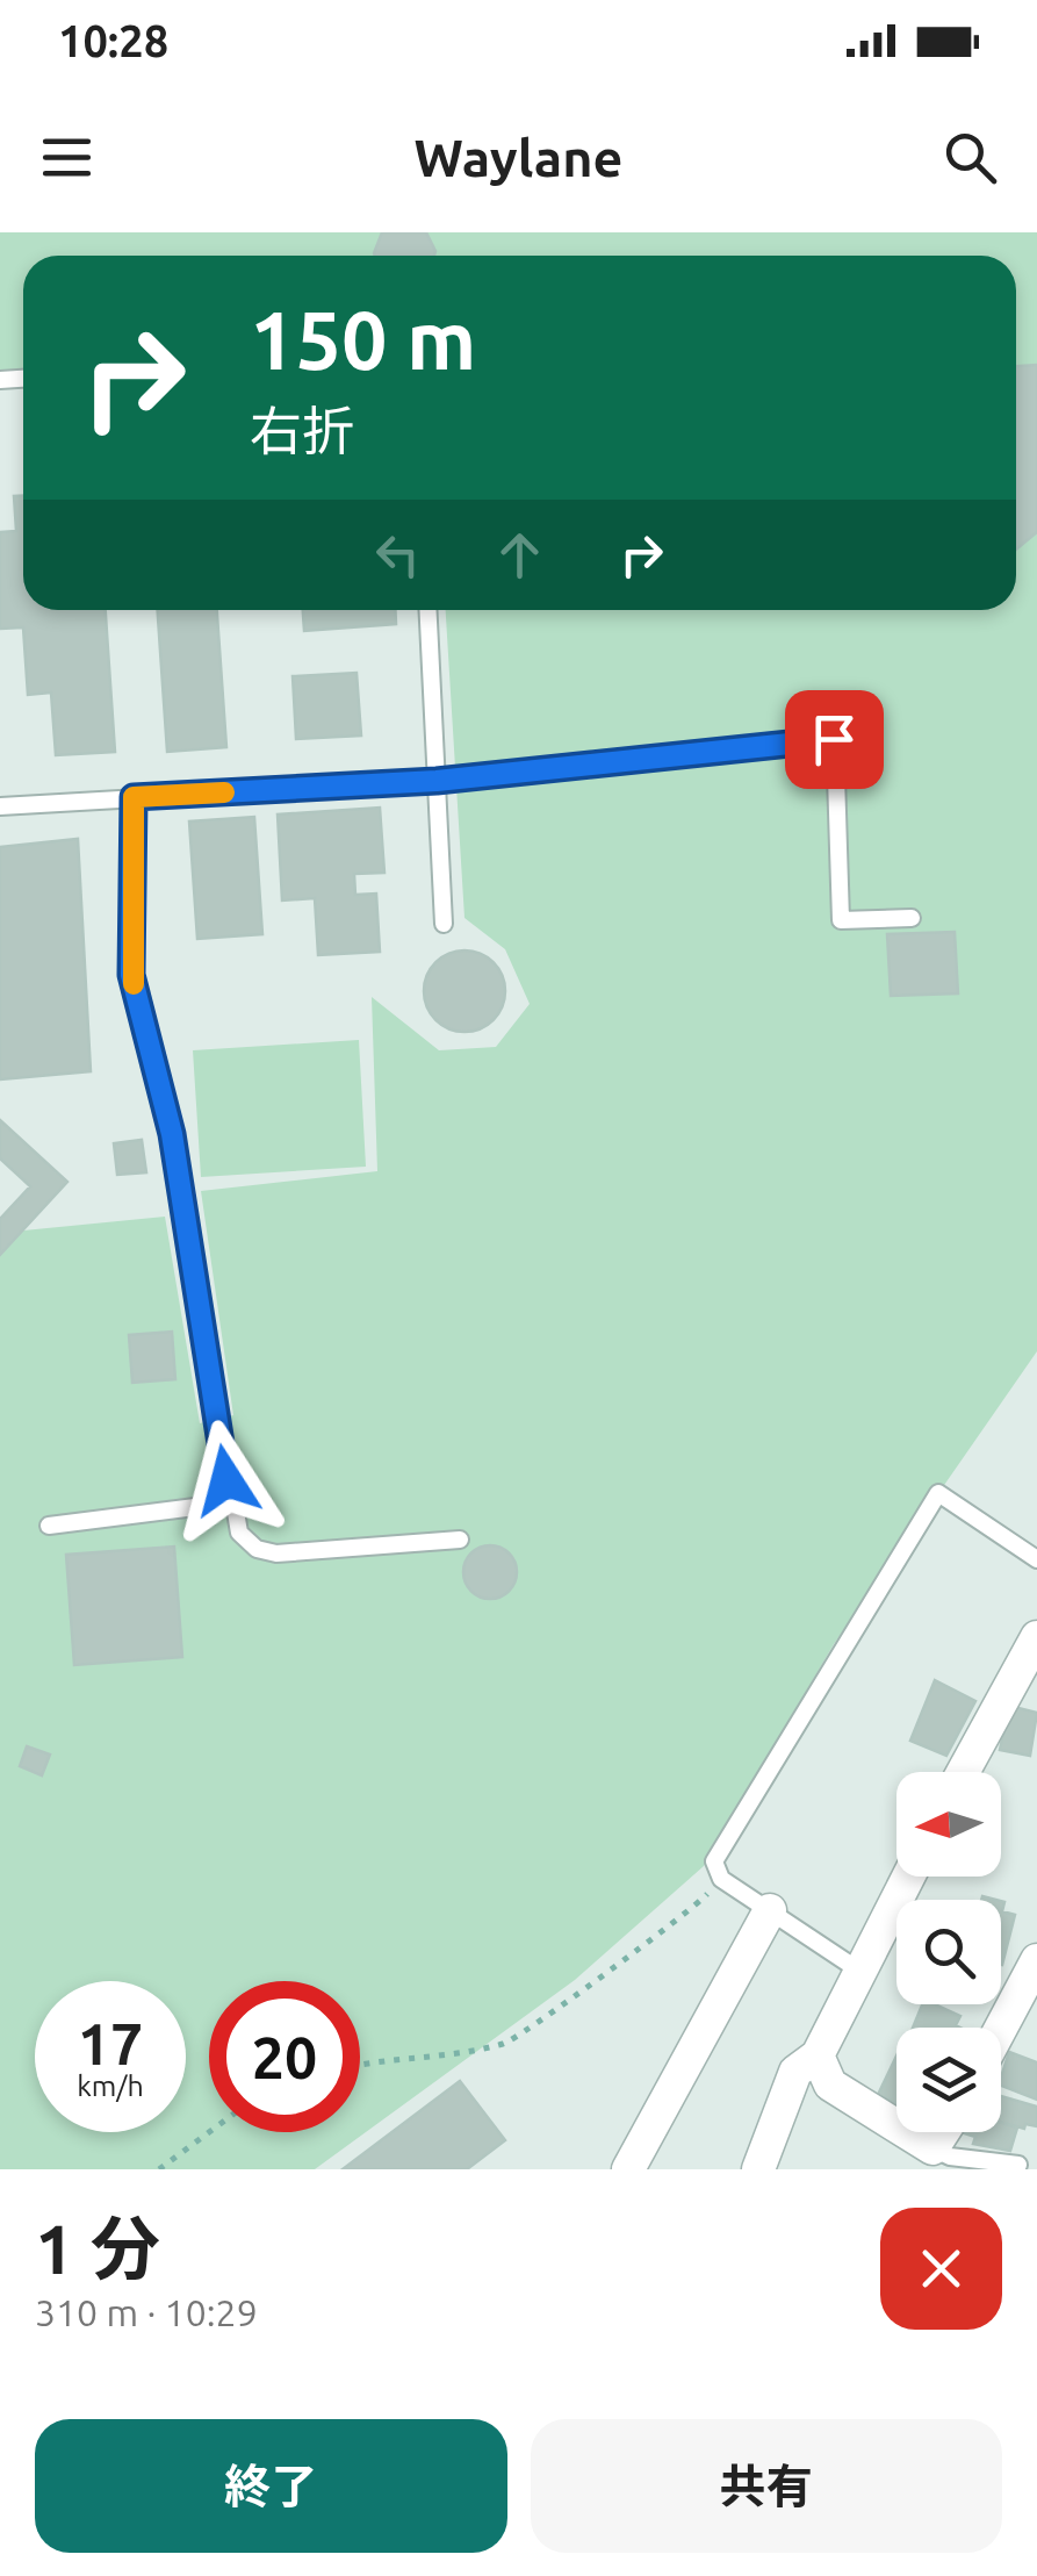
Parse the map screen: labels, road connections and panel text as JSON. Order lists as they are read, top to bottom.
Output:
{
  "north": "left",
  "page": {
    "status": "10:28",
    "header": "Waylane",
    "turn": ["150 m", "右折"],
    "speed": "17 km/h",
    "limit": "20",
    "heading": ["1 分", "310 m · 10:29"],
    "buttons": ["終了", "共有"]
  }
}
